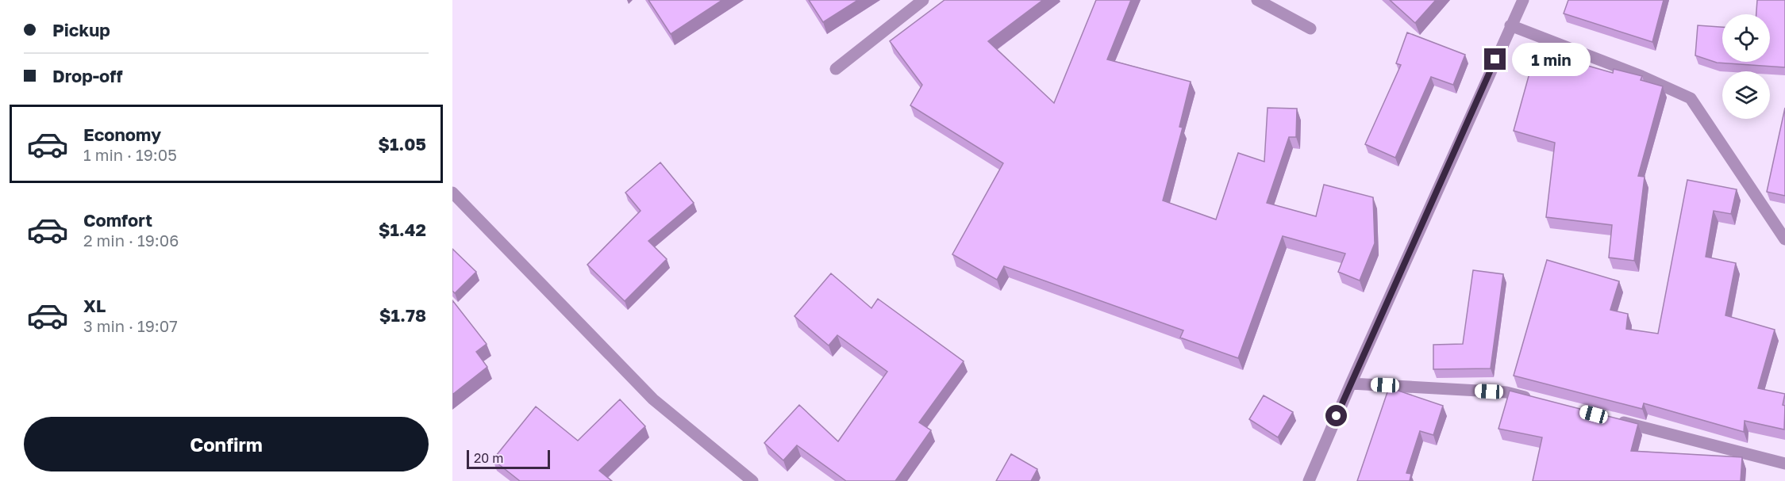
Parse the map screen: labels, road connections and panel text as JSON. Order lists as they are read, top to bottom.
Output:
{
  "scale_bar": "20 m",
  "page": {
    "banner": ["Pickup", "Drop-off"],
    "bubble": "1 min",
    "list": [
      {
        "name": "Economy",
        "note": "1 min · 19:05",
        "value": "$1.05"
      },
      {
        "name": "Comfort",
        "note": "2 min · 19:06",
        "value": "$1.42"
      },
      {
        "name": "XL",
        "note": "3 min · 19:07",
        "value": "$1.78"
      }
    ],
    "buttons": "Confirm",
    "scale": "20 m"
  }
}
